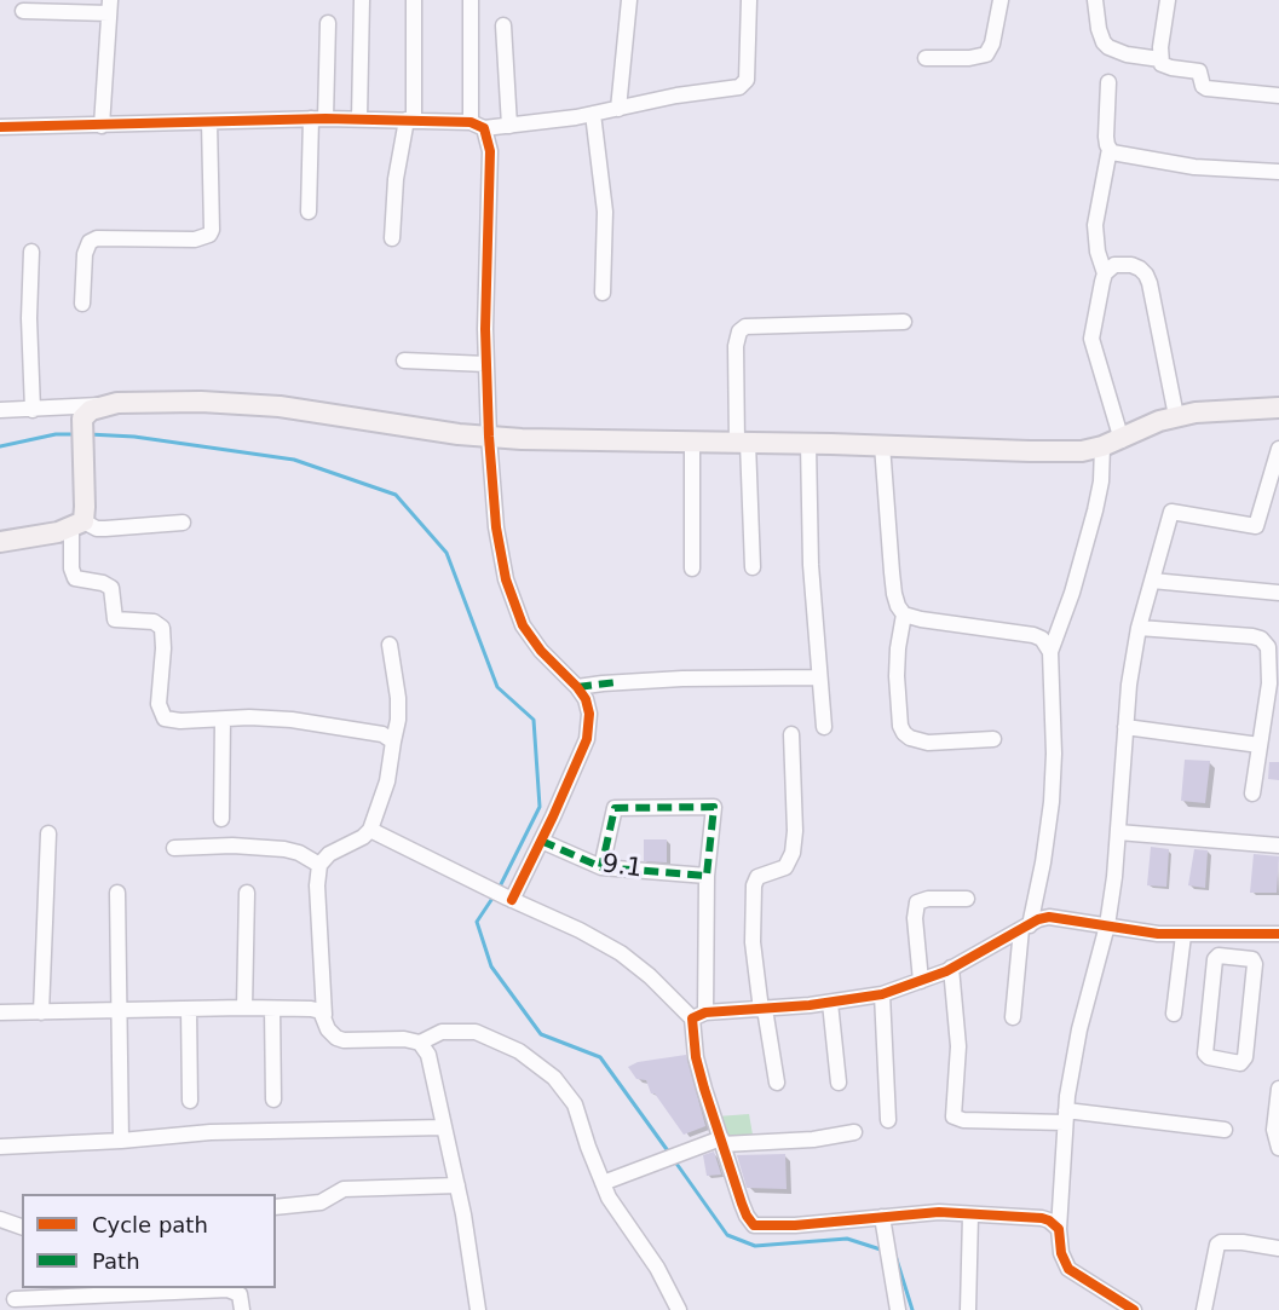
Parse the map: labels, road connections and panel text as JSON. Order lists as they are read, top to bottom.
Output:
{
  "streets": {
    "street": ["9.1"]
  },
  "legend": ["Cycle path", "Path"]
}
